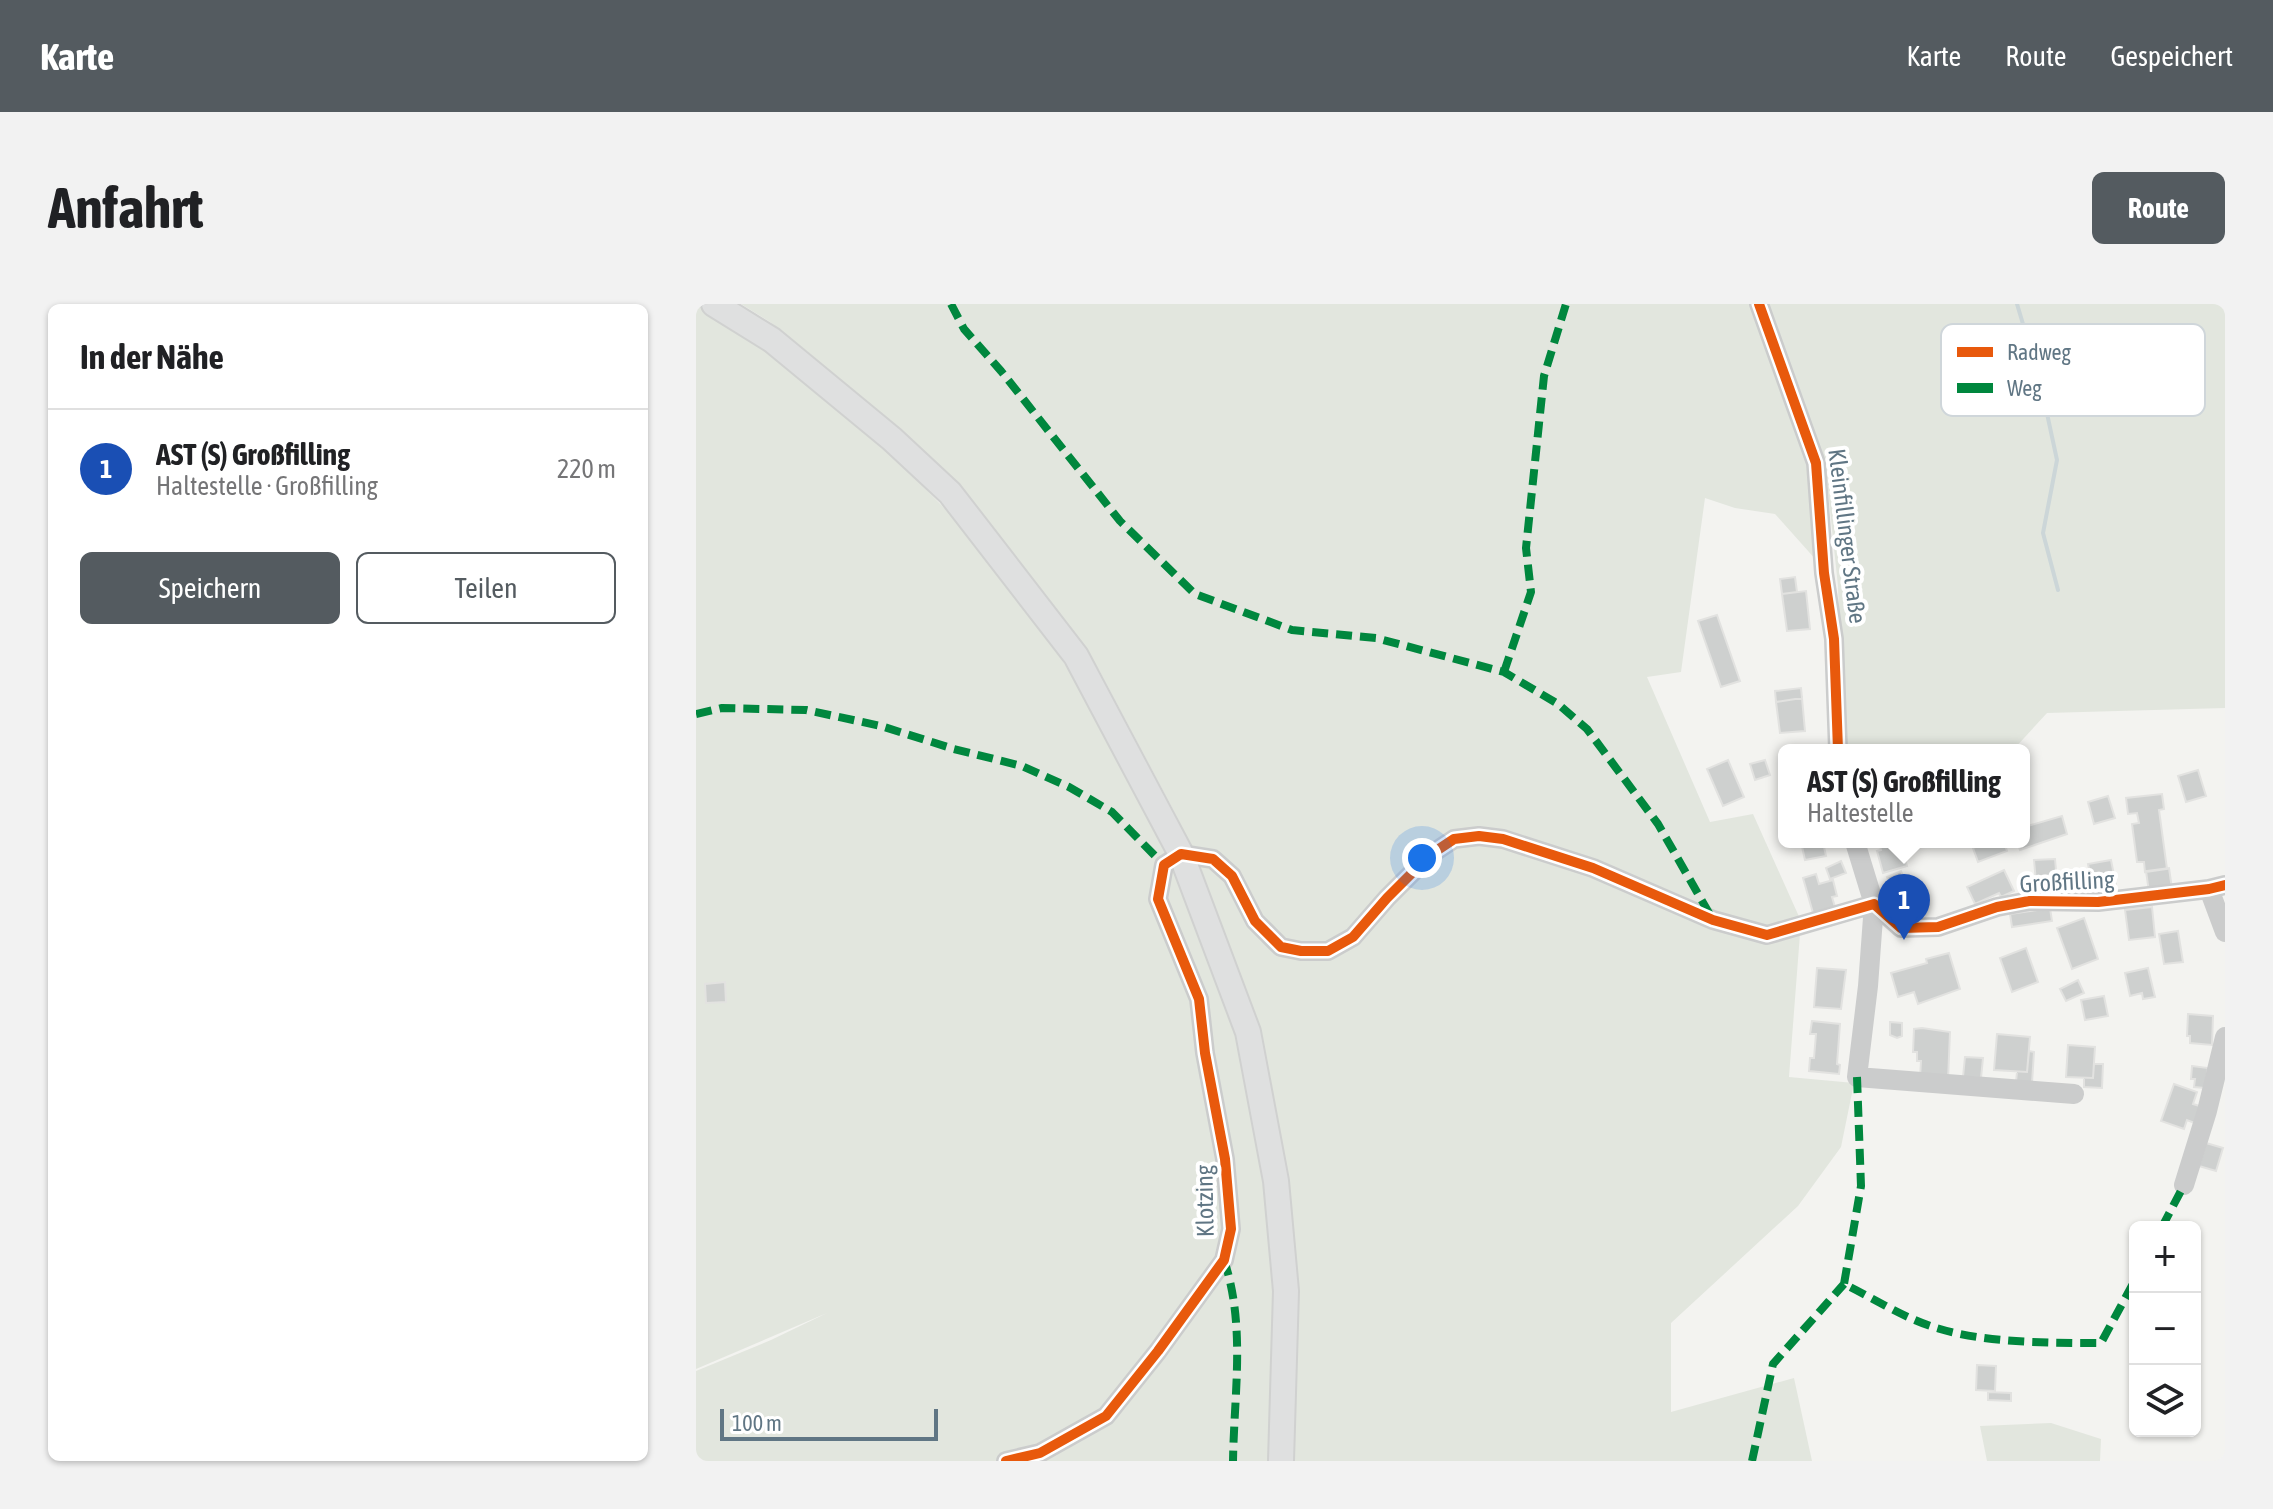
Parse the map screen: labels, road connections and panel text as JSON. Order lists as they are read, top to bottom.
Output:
{
  "streets": {
    "street": ["Kleinfillinger Straße", "Großfilling", "Klotzing"]
  },
  "legend": ["Radweg", "Weg"],
  "scale_bar": "100 m",
  "page": {
    "header": "Karte",
    "nav": ["Karte", "Route", "Gespeichert"],
    "buttons": [
      "Route",
      ["Speichern", "Teilen"]
    ],
    "title": "Anfahrt",
    "heading": "In der Nähe",
    "list": [
      {
        "mark": "1",
        "name": "AST (S) Großfilling",
        "note": "Haltestelle · Großfilling",
        "value": "220 m"
      }
    ],
    "popup": ["AST (S) Großfilling", "Haltestelle"],
    "pins": "1",
    "map_buttons": ["+", "−"],
    "scale": "100 m"
  }
}
